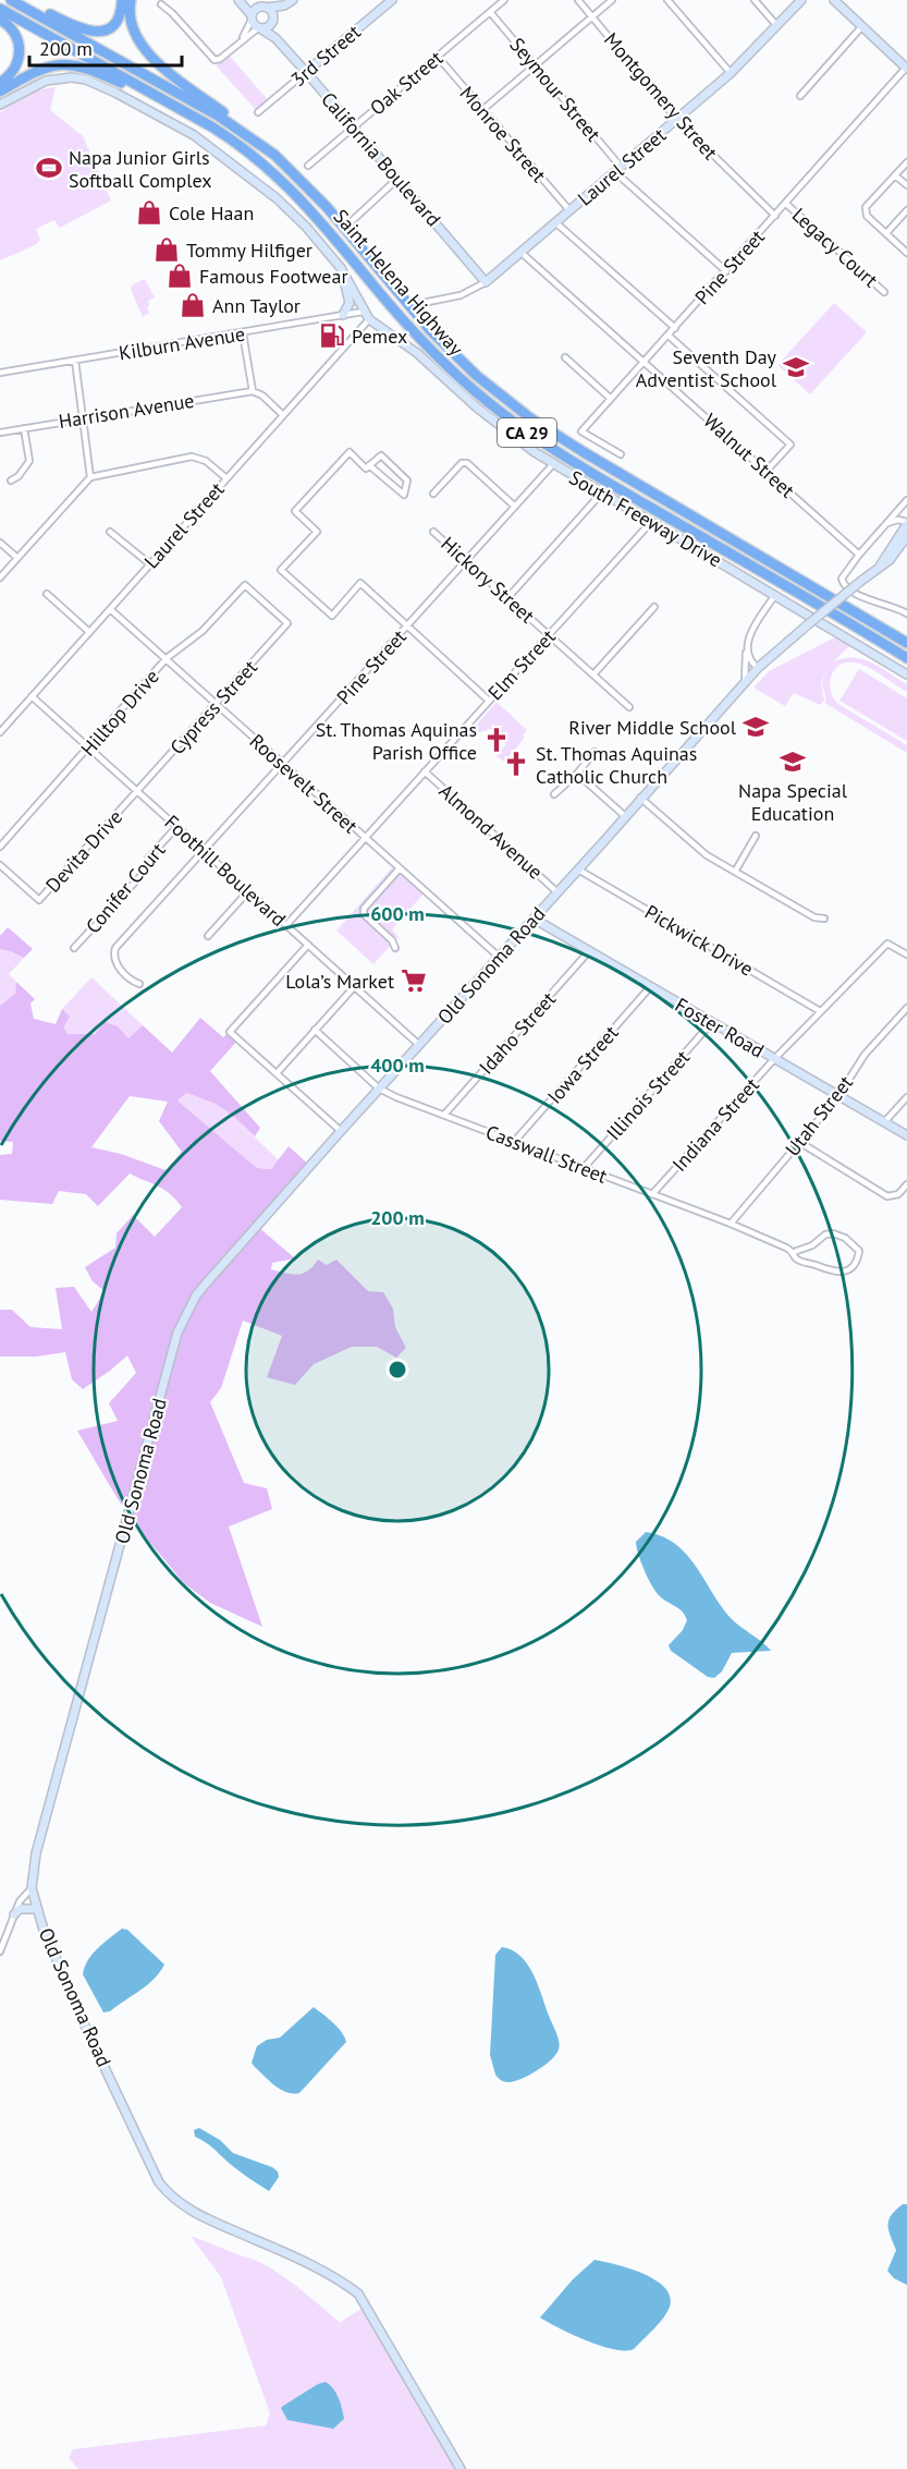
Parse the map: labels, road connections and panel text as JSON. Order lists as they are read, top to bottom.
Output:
{
  "streets": {
    "highway": ["Saint Helena Highway", "CA 29"],
    "main road": [
      "3rd Street",
      "California Boulevard",
      "Laurel Street",
      "South Freeway Drive",
      "Old Sonoma Road",
      "Foster Road"
    ],
    "street": [
      "Oak Street",
      "Seymour Street",
      "Montgomery Street",
      "Monroe Street",
      "Legacy Court",
      "Pine Street",
      "Kilburn Avenue",
      "Harrison Avenue",
      "Walnut Street",
      "Hickory Street",
      "Elm Street",
      "Cypress Street",
      "Hilltop Drive",
      "Roosevelt Street",
      "Almond Avenue",
      "Devita Drive",
      "Foothill Boulevard",
      "Conifer Court",
      "Pickwick Drive",
      "Idaho Street",
      "Iowa Street",
      "Illinois Street",
      "Utah Street",
      "Indiana Street",
      "Casswall Street"
    ]
  },
  "crossings": [
    ["3rd Street", "California Boulevard"],
    ["Oak Street", "Seymour Street"],
    ["Oak Street", "Monroe Street"],
    ["Oak Street", "California Boulevard"],
    ["Seymour Street", "Laurel Street"],
    ["Seymour Street", "Pine Street"],
    ["Montgomery Street", "Laurel Street"],
    ["Montgomery Street", "Pine Street"],
    ["Monroe Street", "Laurel Street"],
    ["California Boulevard", "Laurel Street"],
    ["Laurel Street", "Walnut Street"],
    ["Laurel Street", "South Freeway Drive"],
    ["Laurel Street", "Roosevelt Street"],
    ["Laurel Street", "Foothill Boulevard"],
    ["Legacy Court", "Pine Street"],
    ["Pine Street", "Walnut Street"],
    ["Pine Street", "South Freeway Drive"],
    ["Pine Street", "Hickory Street"],
    ["Pine Street", "Roosevelt Street"],
    ["Pine Street", "Foothill Boulevard"],
    ["Kilburn Avenue", "South Freeway Drive"],
    ["South Freeway Drive", "Elm Street"],
    ["Hickory Street", "Elm Street"],
    ["Elm Street", "Roosevelt Street"],
    ["Elm Street", "Almond Avenue"],
    ["Elm Street", "Foothill Boulevard"],
    ["Cypress Street", "Hilltop Drive"],
    ["Cypress Street", "Roosevelt Street"],
    ["Cypress Street", "Devita Drive"],
    ["Cypress Street", "Foothill Boulevard"],
    ["Hilltop Drive", "Roosevelt Street"],
    ["Hilltop Drive", "Foothill Boulevard"],
    ["Roosevelt Street", "Old Sonoma Road"],
    ["Almond Avenue", "Old Sonoma Road"],
    ["Devita Drive", "Foothill Boulevard"],
    ["Foothill Boulevard", "Conifer Court"],
    ["Foothill Boulevard", "Old Sonoma Road"],
    ["Pickwick Drive", "Old Sonoma Road"],
    ["Pickwick Drive", "Indiana Street"],
    ["Old Sonoma Road", "Foster Road"],
    ["Old Sonoma Road", "Casswall Street"],
    ["Foster Road", "Idaho Street"],
    ["Foster Road", "Iowa Street"],
    ["Foster Road", "Illinois Street"],
    ["Foster Road", "Utah Street"],
    ["Foster Road", "Indiana Street"],
    ["Idaho Street", "Casswall Street"],
    ["Iowa Street", "Casswall Street"],
    ["Illinois Street", "Casswall Street"],
    ["Utah Street", "Casswall Street"],
    ["Indiana Street", "Casswall Street"]
  ],
  "places": {
    "sports": ["Napa Junior Girls Softball Complex"],
    "shop": [
      "Cole Haan",
      "Tommy Hilfiger",
      "Famous Footwear",
      "Ann Taylor"
    ],
    "fuel station": ["Pemex"],
    "school or university": ["Seventh Day Adventist School", "River Middle School", "Napa Special Education"],
    "church": ["St. Thomas Aquinas Parish Office", "St. Thomas Aquinas Catholic Church"],
    "supermarket": ["Lola’s Market"]
  },
  "scale_bar": "200 m",
  "rings": ["600 m", "400 m", "200 m"]
}
